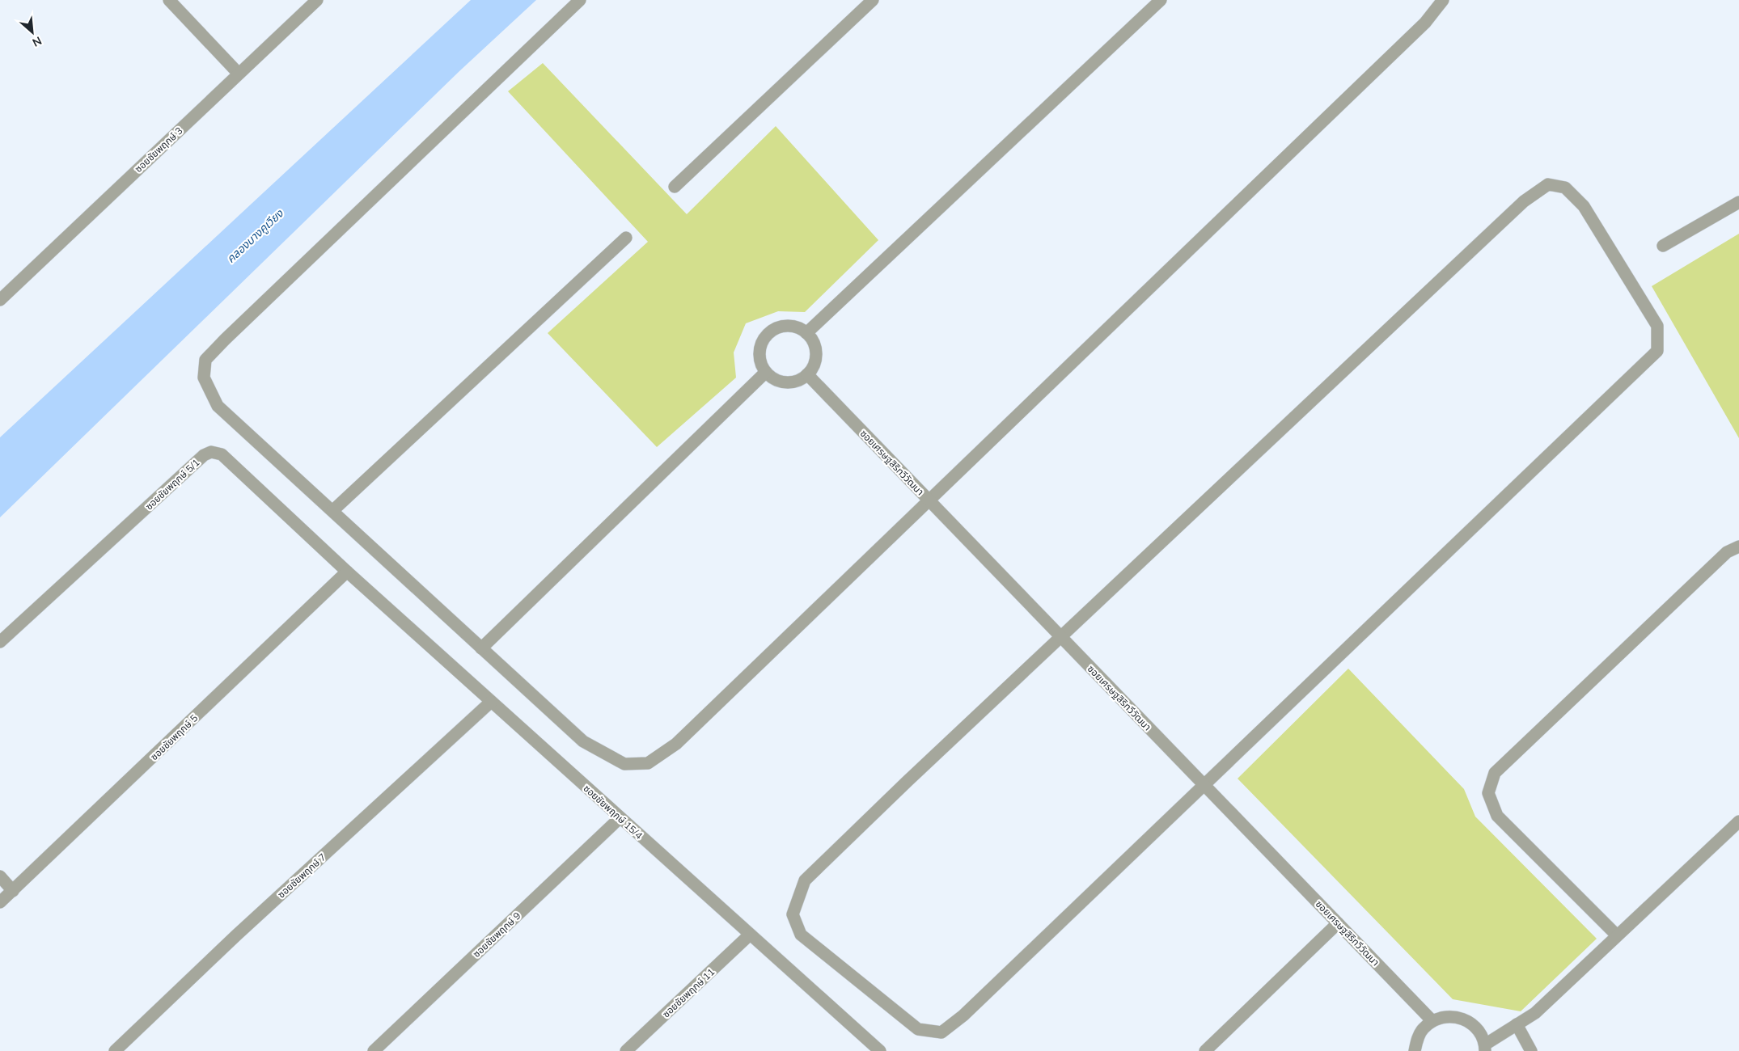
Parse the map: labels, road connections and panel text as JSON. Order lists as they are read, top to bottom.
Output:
{
  "streets": {
    "street": [
      "ซอยชัยพฤกษ์ 3",
      "ซอยเศรษฐสิริทวีวัฒนา",
      "ซอยชัยพฤกษ์ 5/1",
      "ซอยชัยพฤกษ์ 5",
      "ซอยชัยพฤกษ์ 15/4",
      "ซอยชัยพฤกษ์ 7",
      "ซอยชัยพฤกษ์ 9",
      "ซอยชัยพฤกษ์ 11"
    ]
  },
  "crossings": [
    ["ซอยชัยพฤกษ์ 5/1", "ซอยชัยพฤกษ์ 5"],
    ["ซอยชัยพฤกษ์ 5/1", "ซอยชัยพฤกษ์ 15/4"],
    ["ซอยชัยพฤกษ์ 5", "ซอยชัยพฤกษ์ 15/4"],
    ["ซอยชัยพฤกษ์ 15/4", "ซอยชัยพฤกษ์ 7"],
    ["ซอยชัยพฤกษ์ 15/4", "ซอยชัยพฤกษ์ 9"],
    ["ซอยชัยพฤกษ์ 15/4", "ซอยชัยพฤกษ์ 11"]
  ],
  "water": ["คลองบางคูเวียง"],
  "north": "bottom right"
}
